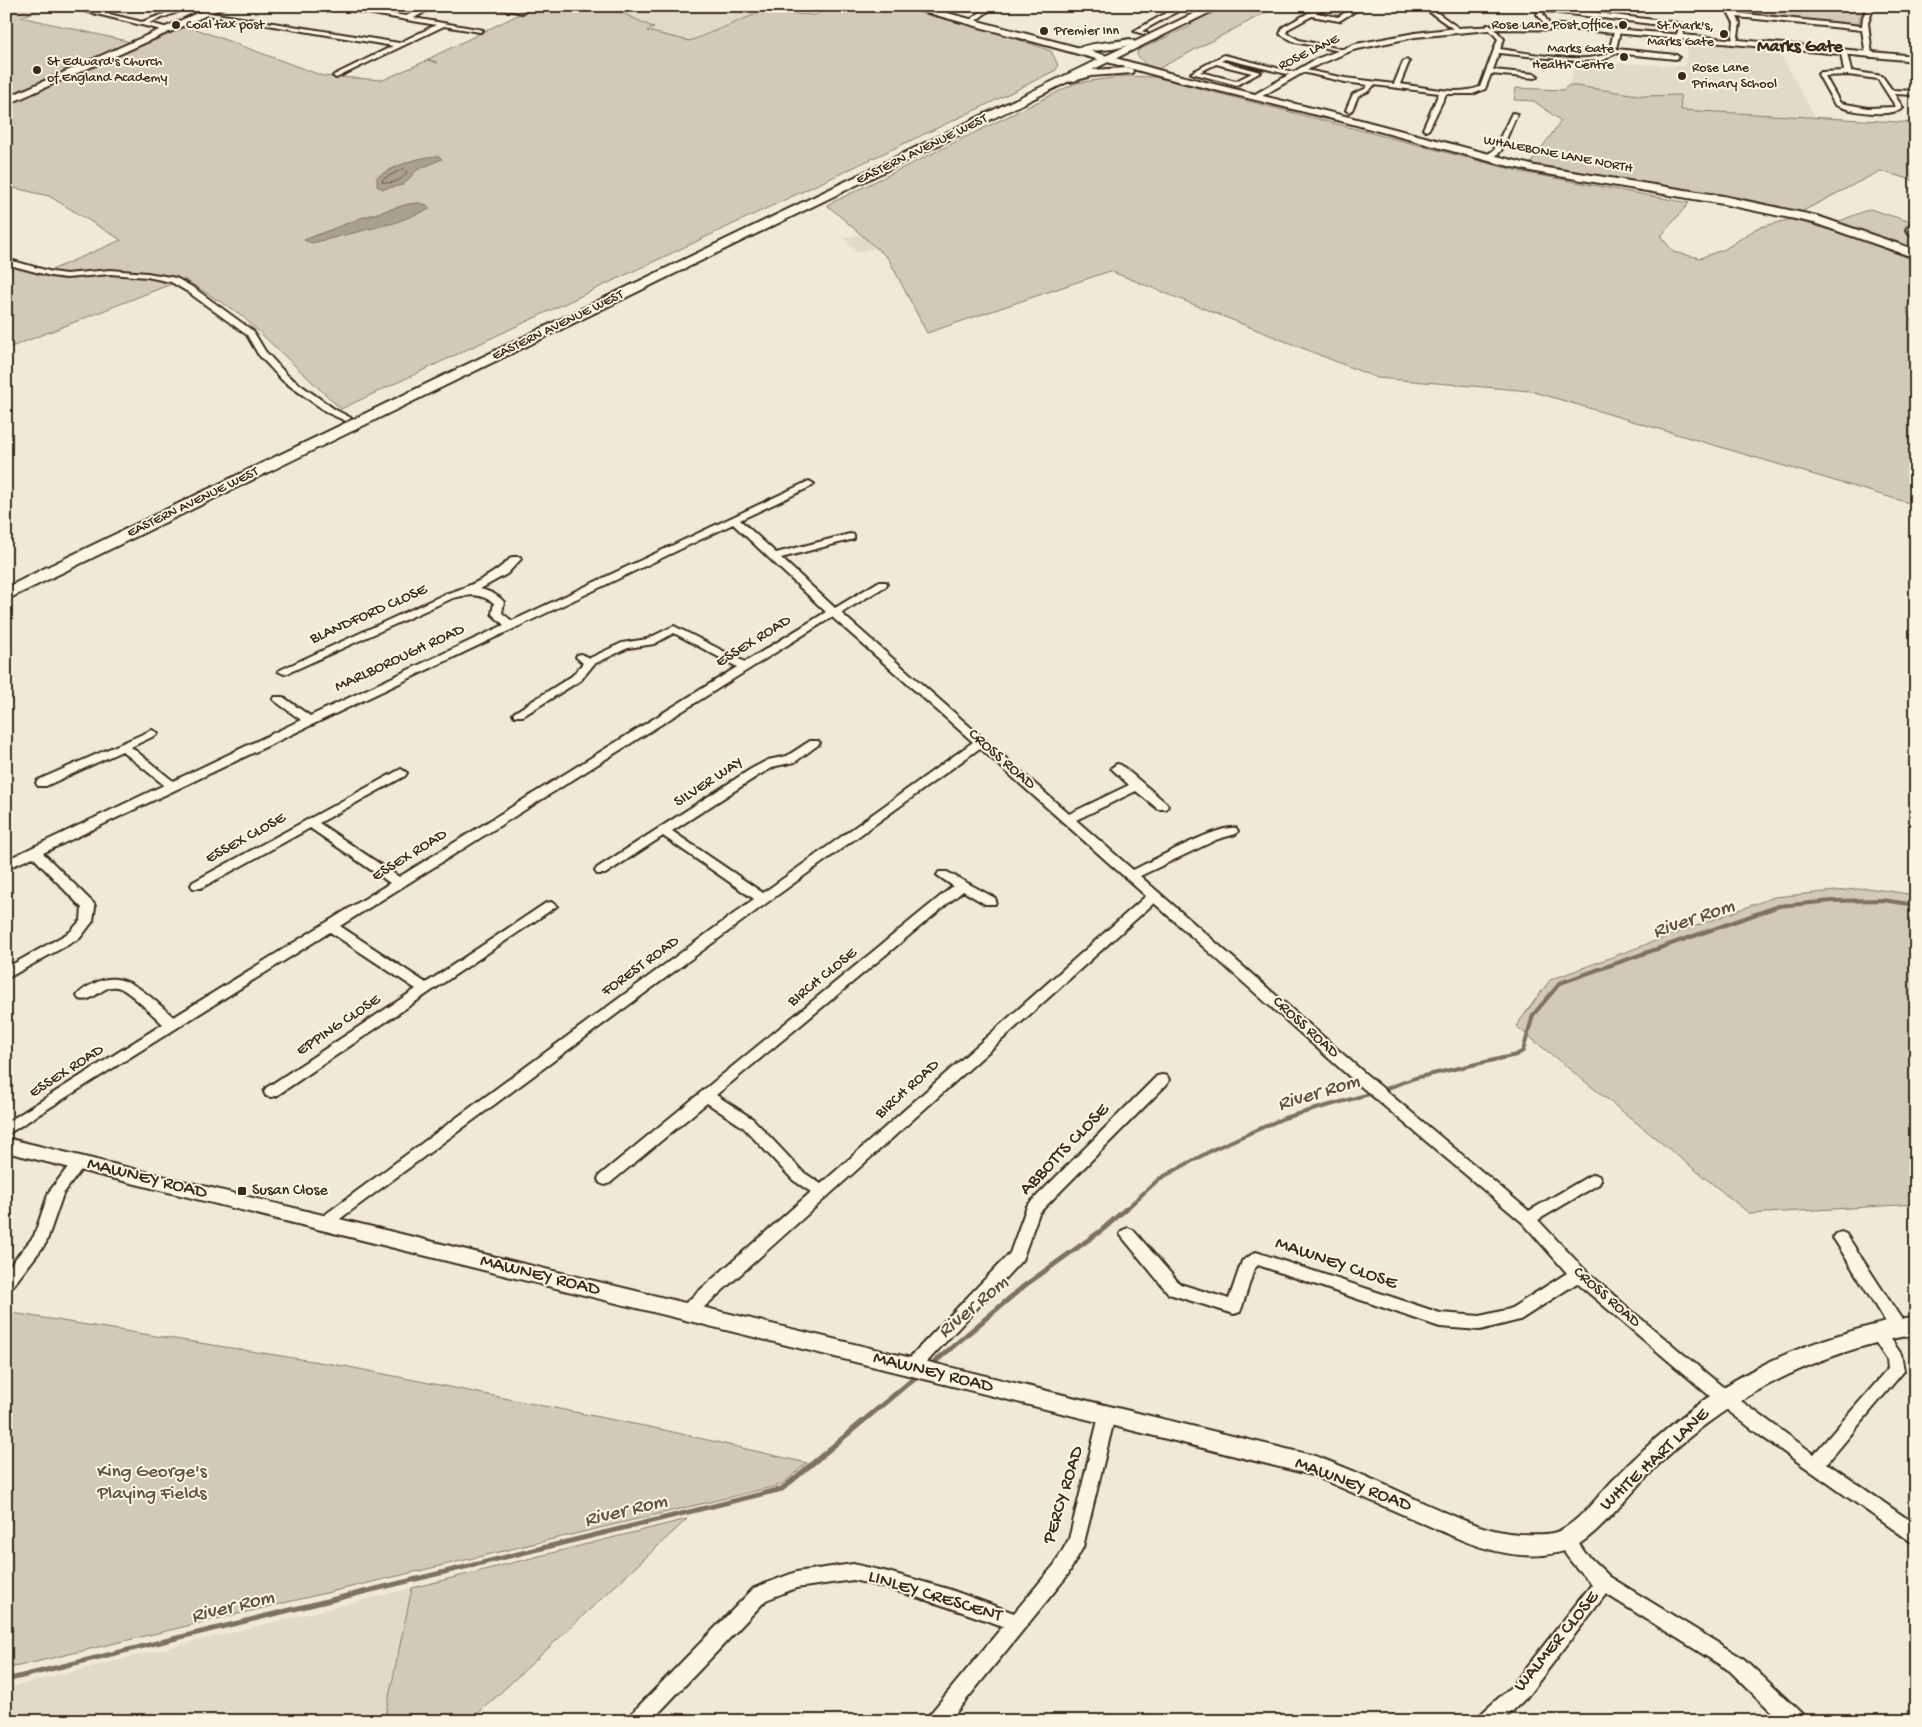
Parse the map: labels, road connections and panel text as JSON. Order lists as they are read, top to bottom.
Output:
{
  "streets": {
    "highway": ["EASTERN AVENUE WEST"],
    "main road": ["WHALEBONE LANE NORTH"],
    "street": [
      "ROSE LANE",
      "BLANDFORD CLOSE",
      "ESSEX ROAD",
      "MARLBOROUGH ROAD",
      "CROSS ROAD",
      "SILVER WAY",
      "ESSEX CLOSE",
      "FOREST ROAD",
      "BIRCH CLOSE",
      "EPPING CLOSE",
      "BIRCH ROAD",
      "ABBOTTS CLOSE",
      "MAWNEY ROAD",
      "MAWNEY CLOSE",
      "WHITE HART LANE",
      "PERCY ROAD",
      "LINLEY CRESCENT",
      "WALMER CLOSE"
    ]
  },
  "crossings": [
    ["ROSE LANE", "WHALEBONE LANE NORTH"],
    ["EASTERN AVENUE WEST", "WHALEBONE LANE NORTH"],
    ["BLANDFORD CLOSE", "MARLBOROUGH ROAD"],
    ["ESSEX ROAD", "CROSS ROAD"],
    ["ESSEX ROAD", "ESSEX CLOSE"],
    ["MARLBOROUGH ROAD", "CROSS ROAD"],
    ["CROSS ROAD", "FOREST ROAD"],
    ["CROSS ROAD", "BIRCH ROAD"],
    ["CROSS ROAD", "MAWNEY CLOSE"],
    ["CROSS ROAD", "WHITE HART LANE"],
    ["FOREST ROAD", "MAWNEY ROAD"],
    ["BIRCH ROAD", "MAWNEY ROAD"],
    ["ABBOTTS CLOSE", "MAWNEY ROAD"],
    ["MAWNEY ROAD", "WHITE HART LANE"],
    ["MAWNEY ROAD", "PERCY ROAD"],
    ["PERCY ROAD", "LINLEY CRESCENT"]
  ],
  "districts": ["Marks Gate"],
  "water": ["River Rom"],
  "parks": ["King George's Playing Fields"],
  "places": {
    "other": [
      "Coal tax post",
      "Rose Lane Post Office",
      "Premier Inn",
      "St Mark's, Marks Gate",
      "Marks Gate Health Centre",
      "St Edward's Church of England Academy",
      "Rose Lane Primary School"
    ],
    "transit": ["Susan Close"]
  }
}
